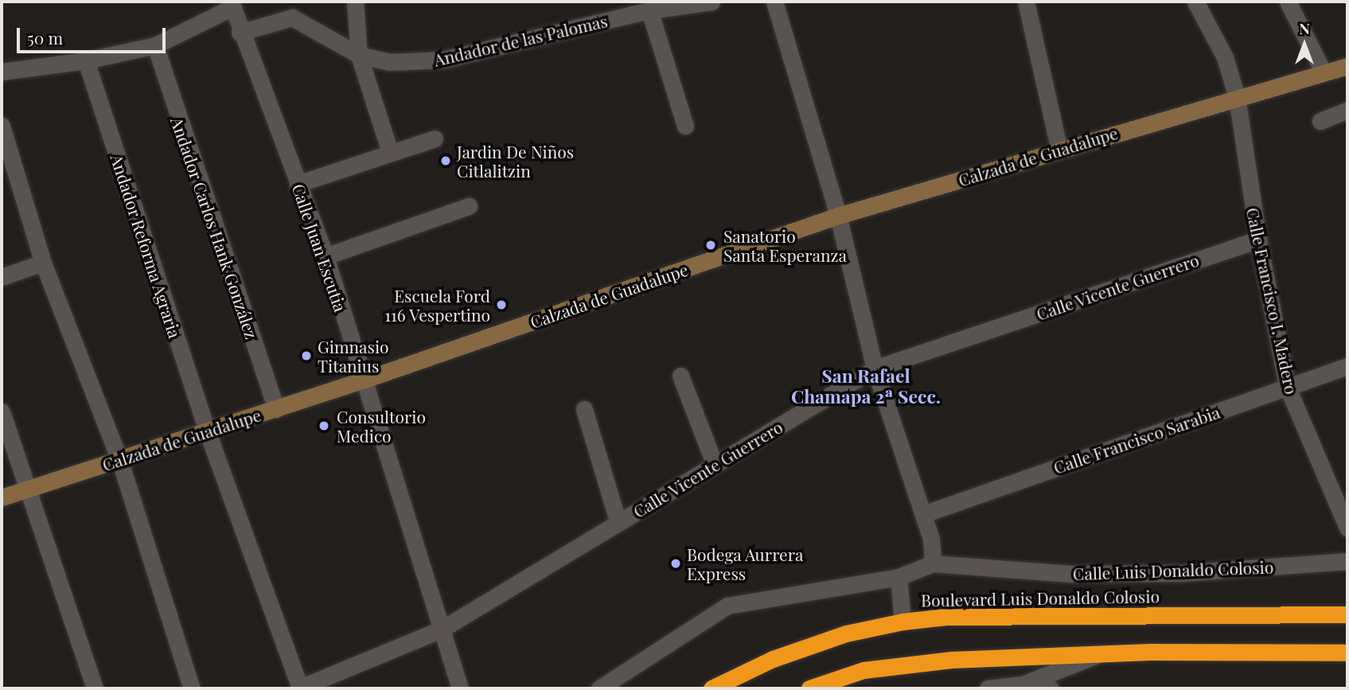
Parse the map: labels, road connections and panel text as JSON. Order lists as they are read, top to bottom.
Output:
{
  "streets": {
    "highway": ["Boulevard Luis Donaldo Colosio"],
    "street": [
      "Andador de las Palomas",
      "Calzada de Guadalupe",
      "Andador Carlos Hank González",
      "Andador Reforma Agraria",
      "Calle Juan Escutia",
      "Calle Vicente Guerrero",
      "Calle Francisco I. Madero",
      "Calle Francisco Sarabia",
      "Calle Luis Donaldo Colosio"
    ]
  },
  "crossings": [
    ["Andador de las Palomas", "Calle Juan Escutia"],
    ["Calzada de Guadalupe", "Andador Carlos Hank González"],
    ["Calzada de Guadalupe", "Andador Reforma Agraria"],
    ["Calzada de Guadalupe", "Calle Juan Escutia"],
    ["Calzada de Guadalupe", "Calle Francisco I. Madero"],
    ["Andador Reforma Agraria", "Calle Vicente Guerrero"],
    ["Calle Juan Escutia", "Calle Vicente Guerrero"],
    ["Calle Vicente Guerrero", "Calle Francisco I. Madero"],
    ["Calle Francisco I. Madero", "Calle Francisco Sarabia"]
  ],
  "districts": ["San Rafael Chamapa 2ª Secc."],
  "places": [
    "Jardin De Niños Citlalitzin",
    "Sanatorio Santa Esperanza",
    "Escuela Ford 116 Vespertino",
    "Gimnasio Titanius",
    "Consultorio Medico",
    "Bodega Aurrera Express"
  ],
  "scale_bar": "50 m",
  "north": "top"
}
